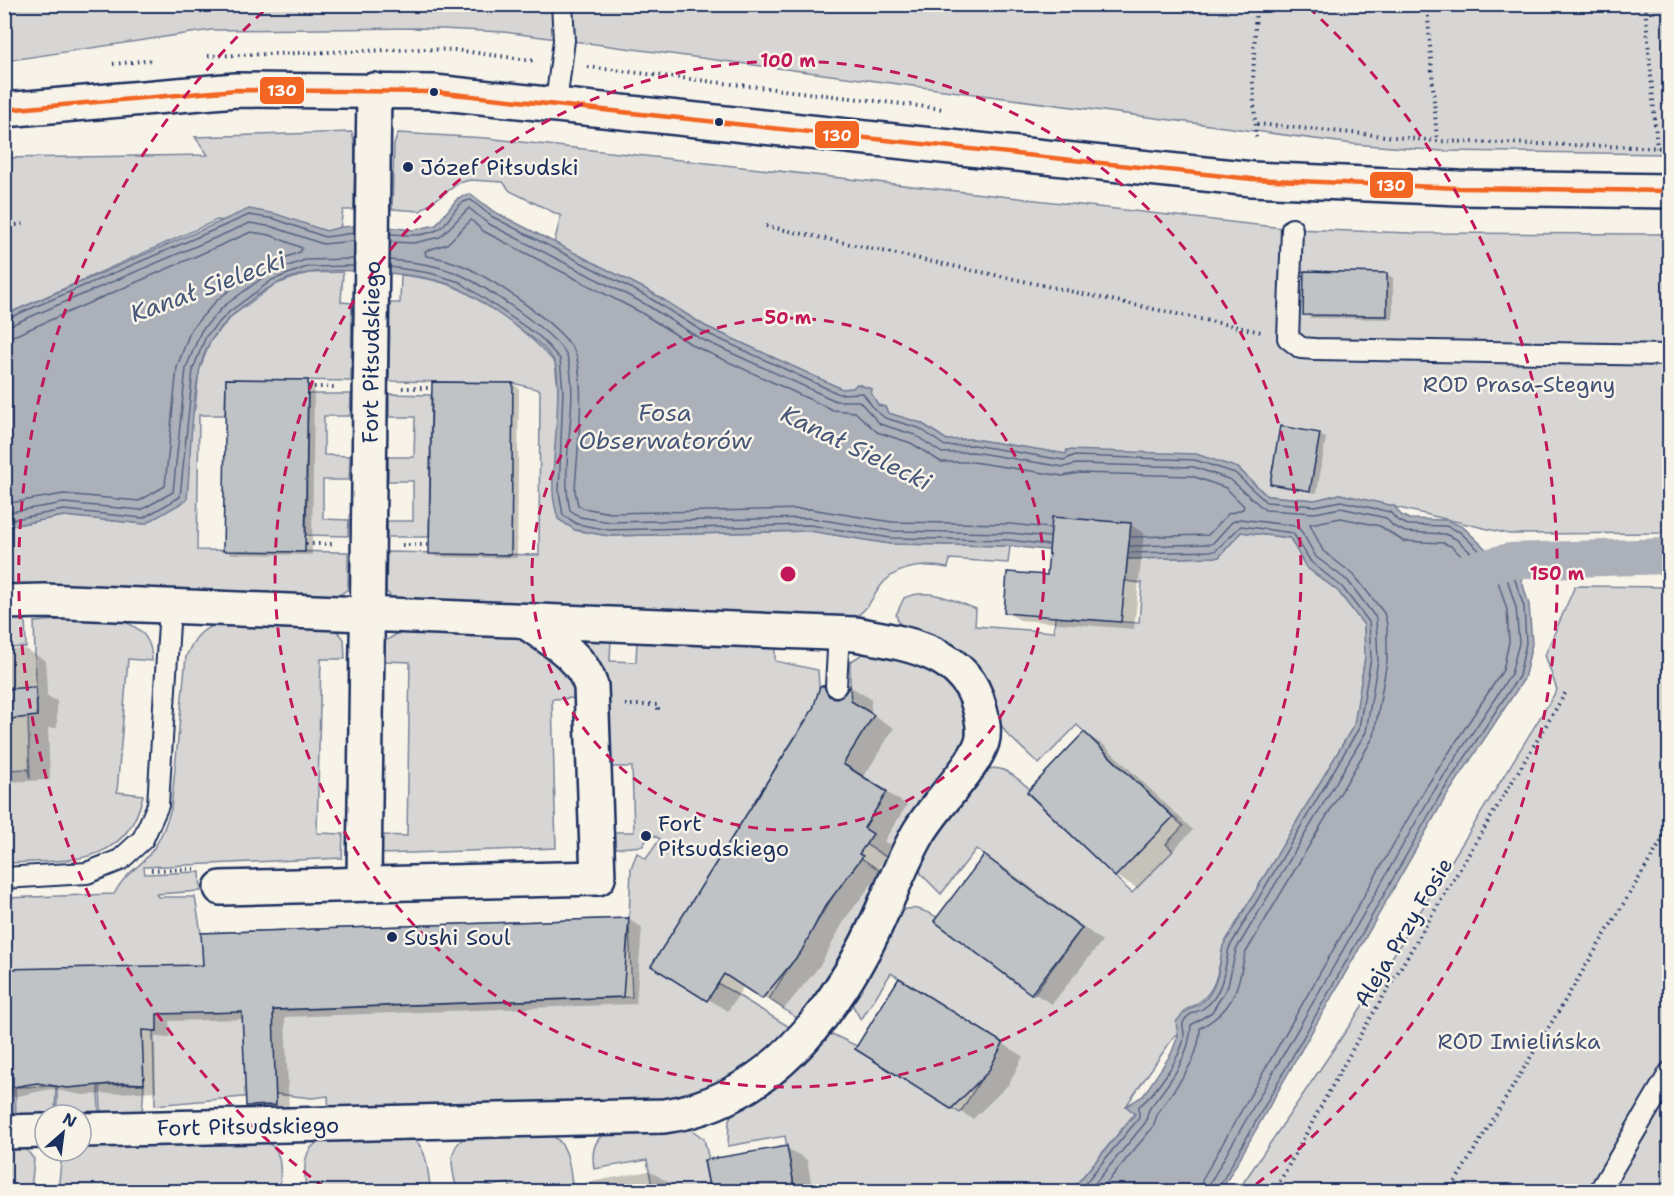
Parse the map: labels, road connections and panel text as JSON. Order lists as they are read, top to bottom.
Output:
{
  "streets": {
    "street": ["Fort Piłsudskiego"],
    "path": ["Aleja Przy Fosie"]
  },
  "water": ["Kanał Sielecki", "Fosa Obserwatorów"],
  "parks": ["ROD Prasa-Stegny", "ROD Imielińska"],
  "places": ["Józef Piłsudski", "Fort Piłsudskiego", "Sushi Soul"],
  "lines": ["transit line 130"],
  "north": "top right",
  "rings": ["100 m", "50 m", "150 m"]
}
